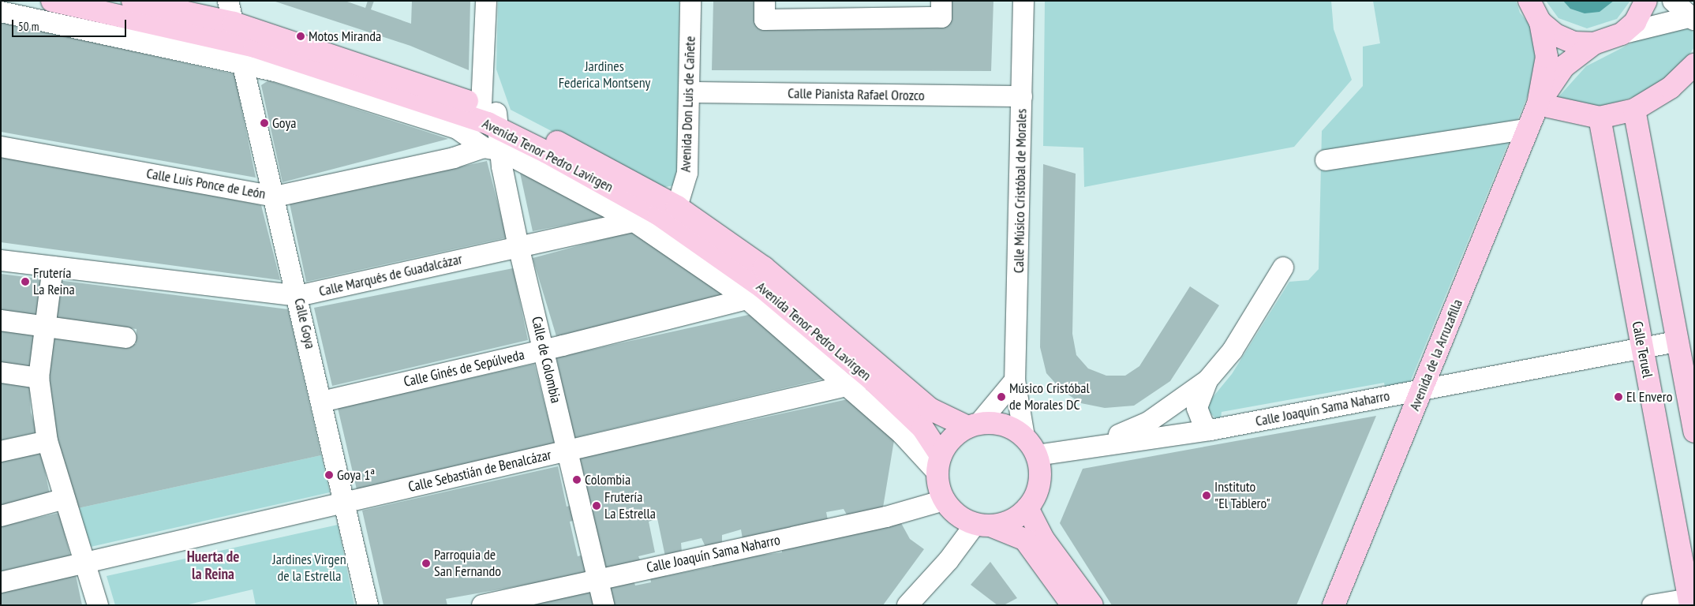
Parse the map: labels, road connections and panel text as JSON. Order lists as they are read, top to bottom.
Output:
{
  "streets": {
    "main road": ["Avenida Tenor Pedro Lavirgen", "Calle Teruel", "Avenida de la Arruzafilla"],
    "street": [
      "Calle Pianista Rafael Orozco",
      "Avenida Don Luis de Cañete",
      "Calle Luis Ponce de León",
      "Calle Músico Cristóbal de Morales",
      "Calle Marqués de Guadalcázar",
      "Calle Goya",
      "Calle de Colombia",
      "Calle Ginés de Sepúlveda",
      "Calle Joaquín Sama Naharro",
      "Calle Sebastián de Benalcázar"
    ]
  },
  "crossings": [
    ["Calle Pianista Rafael Orozco", "Avenida Don Luis de Cañete"],
    ["Calle Pianista Rafael Orozco", "Calle Músico Cristóbal de Morales"],
    ["Avenida Don Luis de Cañete", "Avenida Tenor Pedro Lavirgen"],
    ["Avenida Don Luis de Cañete", "Calle Marqués de Guadalcázar"],
    ["Avenida Tenor Pedro Lavirgen", "Calle Luis Ponce de León"],
    ["Avenida Tenor Pedro Lavirgen", "Calle Músico Cristóbal de Morales"],
    ["Avenida Tenor Pedro Lavirgen", "Calle Marqués de Guadalcázar"],
    ["Avenida Tenor Pedro Lavirgen", "Calle Goya"],
    ["Avenida Tenor Pedro Lavirgen", "Calle de Colombia"],
    ["Avenida Tenor Pedro Lavirgen", "Calle Ginés de Sepúlveda"],
    ["Avenida Tenor Pedro Lavirgen", "Calle Joaquín Sama Naharro"],
    ["Avenida Tenor Pedro Lavirgen", "Calle Sebastián de Benalcázar"],
    ["Calle Luis Ponce de León", "Calle Goya"],
    ["Calle Luis Ponce de León", "Calle de Colombia"],
    ["Calle Músico Cristóbal de Morales", "Calle Joaquín Sama Naharro"],
    ["Calle Marqués de Guadalcázar", "Calle Goya"],
    ["Calle Marqués de Guadalcázar", "Calle de Colombia"],
    ["Calle Goya", "Calle Ginés de Sepúlveda"],
    ["Calle Goya", "Calle Sebastián de Benalcázar"],
    ["Calle Teruel", "Calle Joaquín Sama Naharro"],
    ["Avenida de la Arruzafilla", "Calle Joaquín Sama Naharro"],
    ["Calle de Colombia", "Calle Ginés de Sepúlveda"],
    ["Calle de Colombia", "Calle Joaquín Sama Naharro"],
    ["Calle de Colombia", "Calle Sebastián de Benalcázar"]
  ],
  "districts": ["Huerta de la Reina"],
  "parks": ["Jardines Federica Montseny", "Jardines Virgen de la Estrella"],
  "places": [
    "Motos Miranda",
    "Goya",
    "Frutería La Reina",
    "Músico Cristóbal de Morales DC",
    "El Envero",
    "Goya 1ª",
    "Colombia",
    "Instituto \"El Tablero\"",
    "Frutería La Estrella",
    "Parroquia de San Fernando"
  ],
  "scale_bar": "50 m"
}
